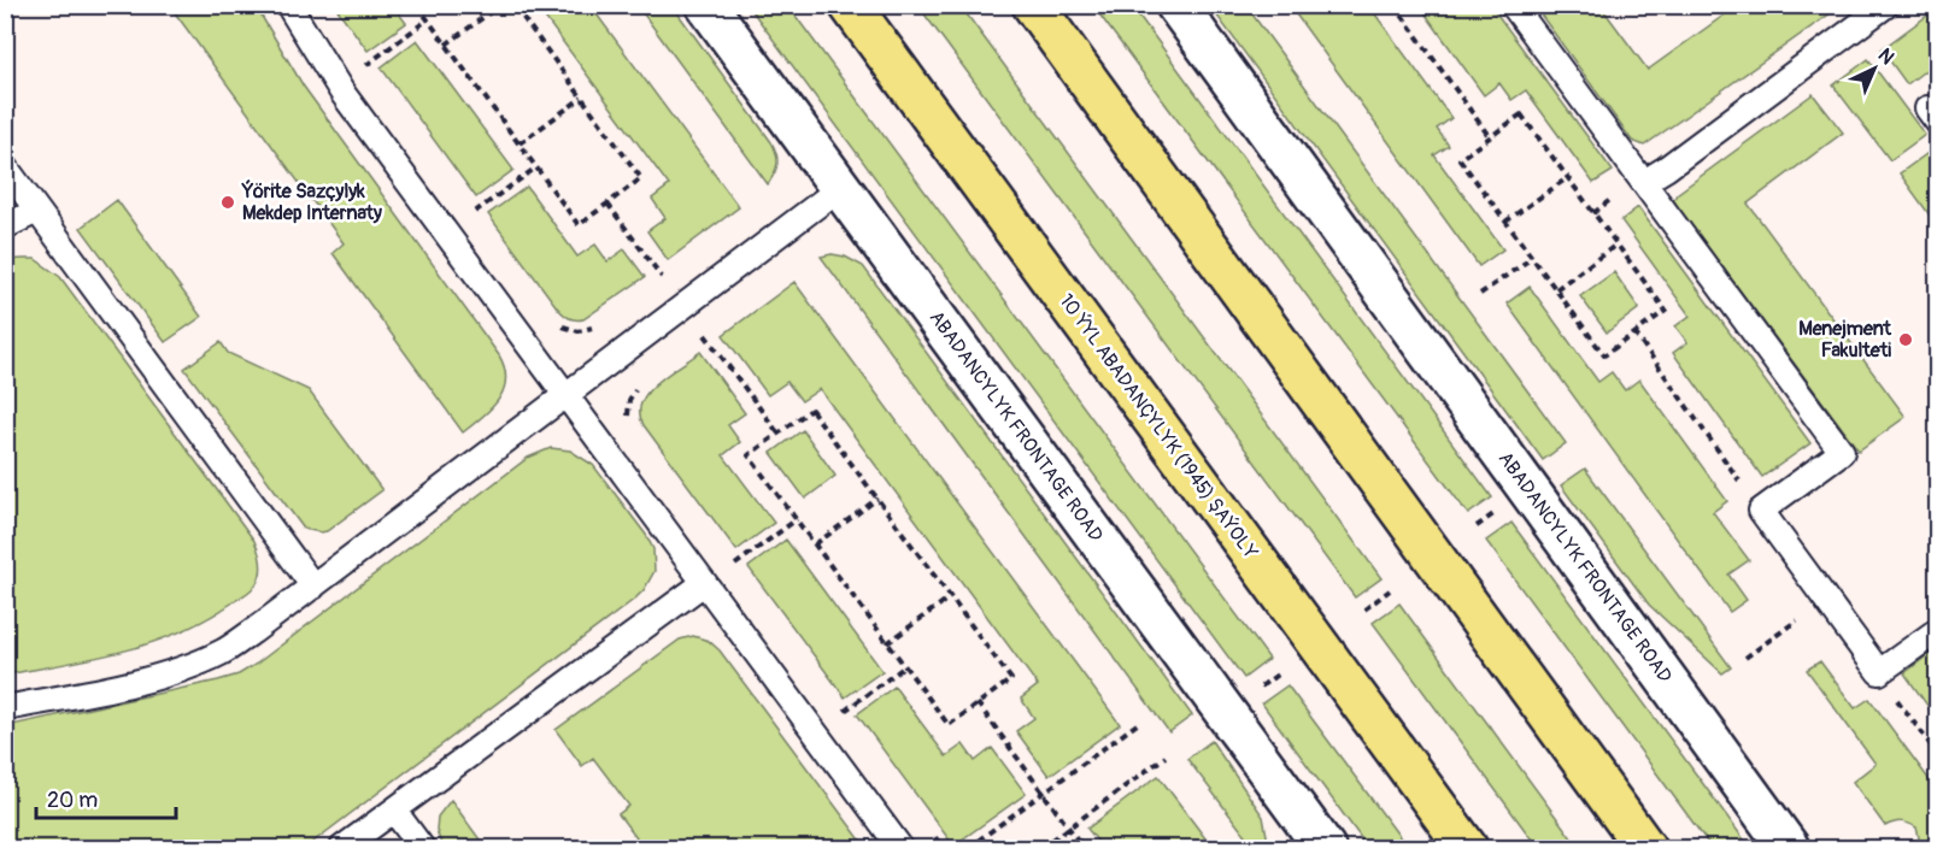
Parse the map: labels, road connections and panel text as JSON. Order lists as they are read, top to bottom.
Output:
{
  "streets": {
    "main road": ["10 ÝYL ABADANÇYLYK (1945) ŞAÝOLY"],
    "street": ["ABADANCYLYK FRONTAGE ROAD"]
  },
  "places": ["Ýörite Sazçylyk Mekdep Internaty", "Menejment Fakulteti"],
  "scale_bar": "20 m",
  "north": "top right"
}
